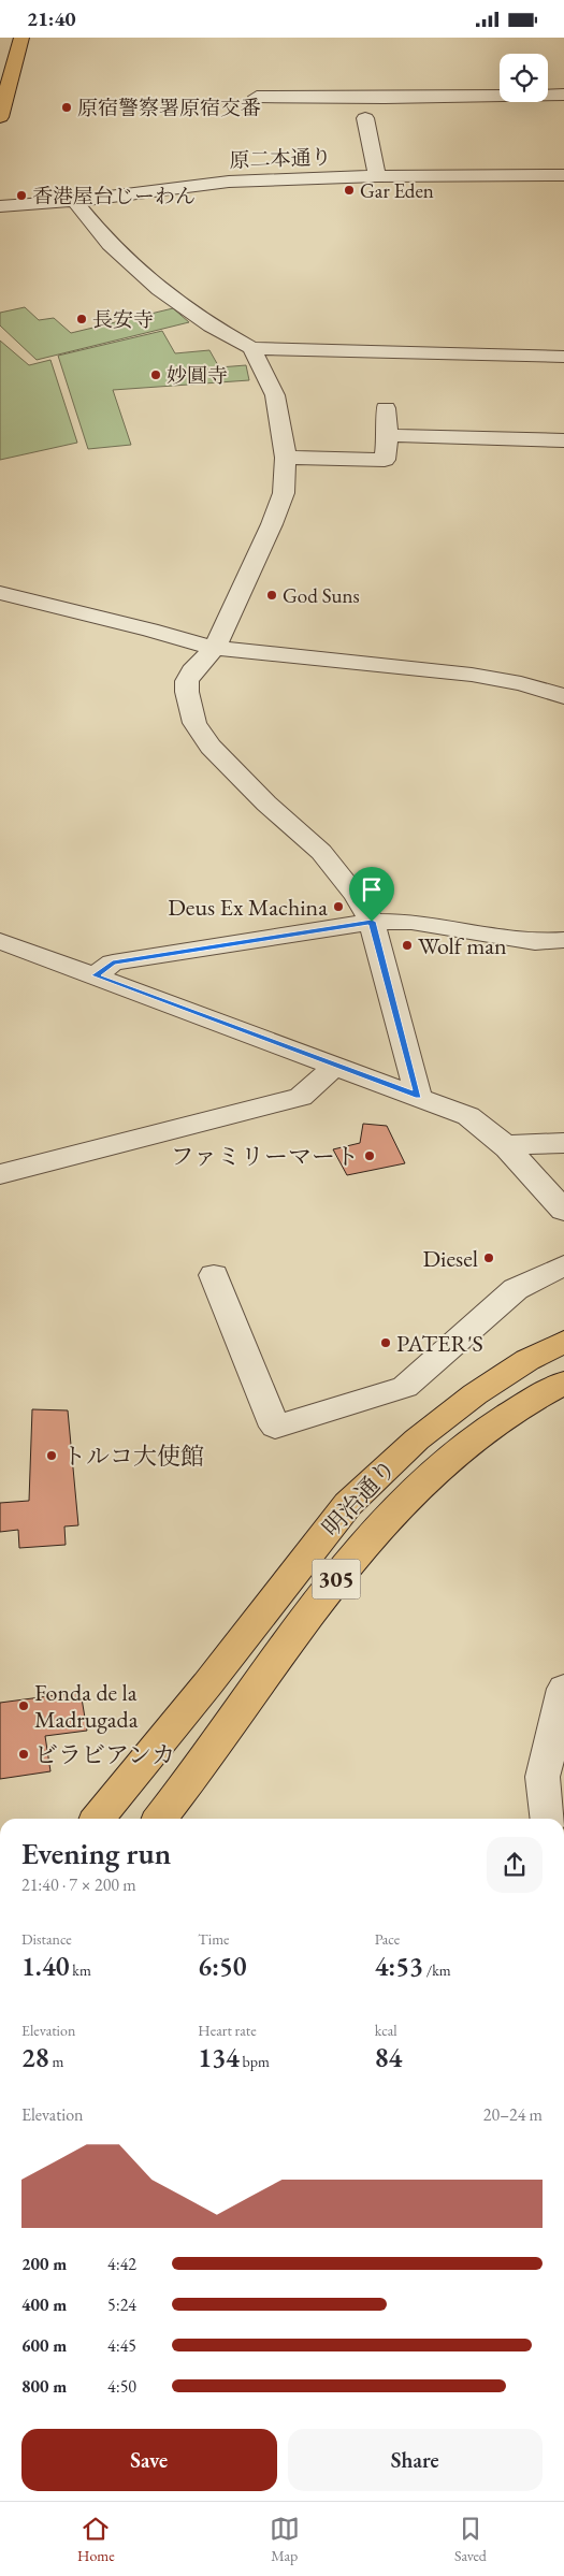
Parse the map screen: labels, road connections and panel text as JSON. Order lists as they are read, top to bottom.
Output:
{
  "streets": {
    "main road": ["明治通り", "305"],
    "street": ["原二本通り"]
  },
  "places": [
    "原宿警察署原宿交番",
    "Gar Eden",
    "香港屋台じーわん",
    "長安寺",
    "妙圓寺",
    "God Suns",
    "Deus Ex Machina",
    "Wolf man",
    "ファミリーマート",
    "Diesel",
    "PATER'S",
    "トルコ大使館",
    "Fonda de la Madrugada",
    "ビラビアンカ"
  ],
  "page": {
    "status": "21:40",
    "heading": ["Evening run", "21:40 · 7 × 200 m"],
    "stats": [
      ["Distance", "1.40 km"],
      ["Time", "6:50"],
      ["Pace", "4:53 /km"],
      ["Elevation", "28 m"],
      ["Heart rate", "134 bpm"],
      ["kcal", "84"]
    ],
    "chart": ["Elevation", "20–24 m"],
    "list": [
      {
        "name": "200 m",
        "note": "4:42"
      },
      {
        "name": "400 m",
        "note": "5:24"
      },
      {
        "name": "600 m",
        "note": "4:45"
      },
      {
        "name": "800 m",
        "note": "4:50"
      }
    ],
    "buttons": ["Save", "Share"],
    "tabs": ["Home", "Map", "Saved"]
  }
}
